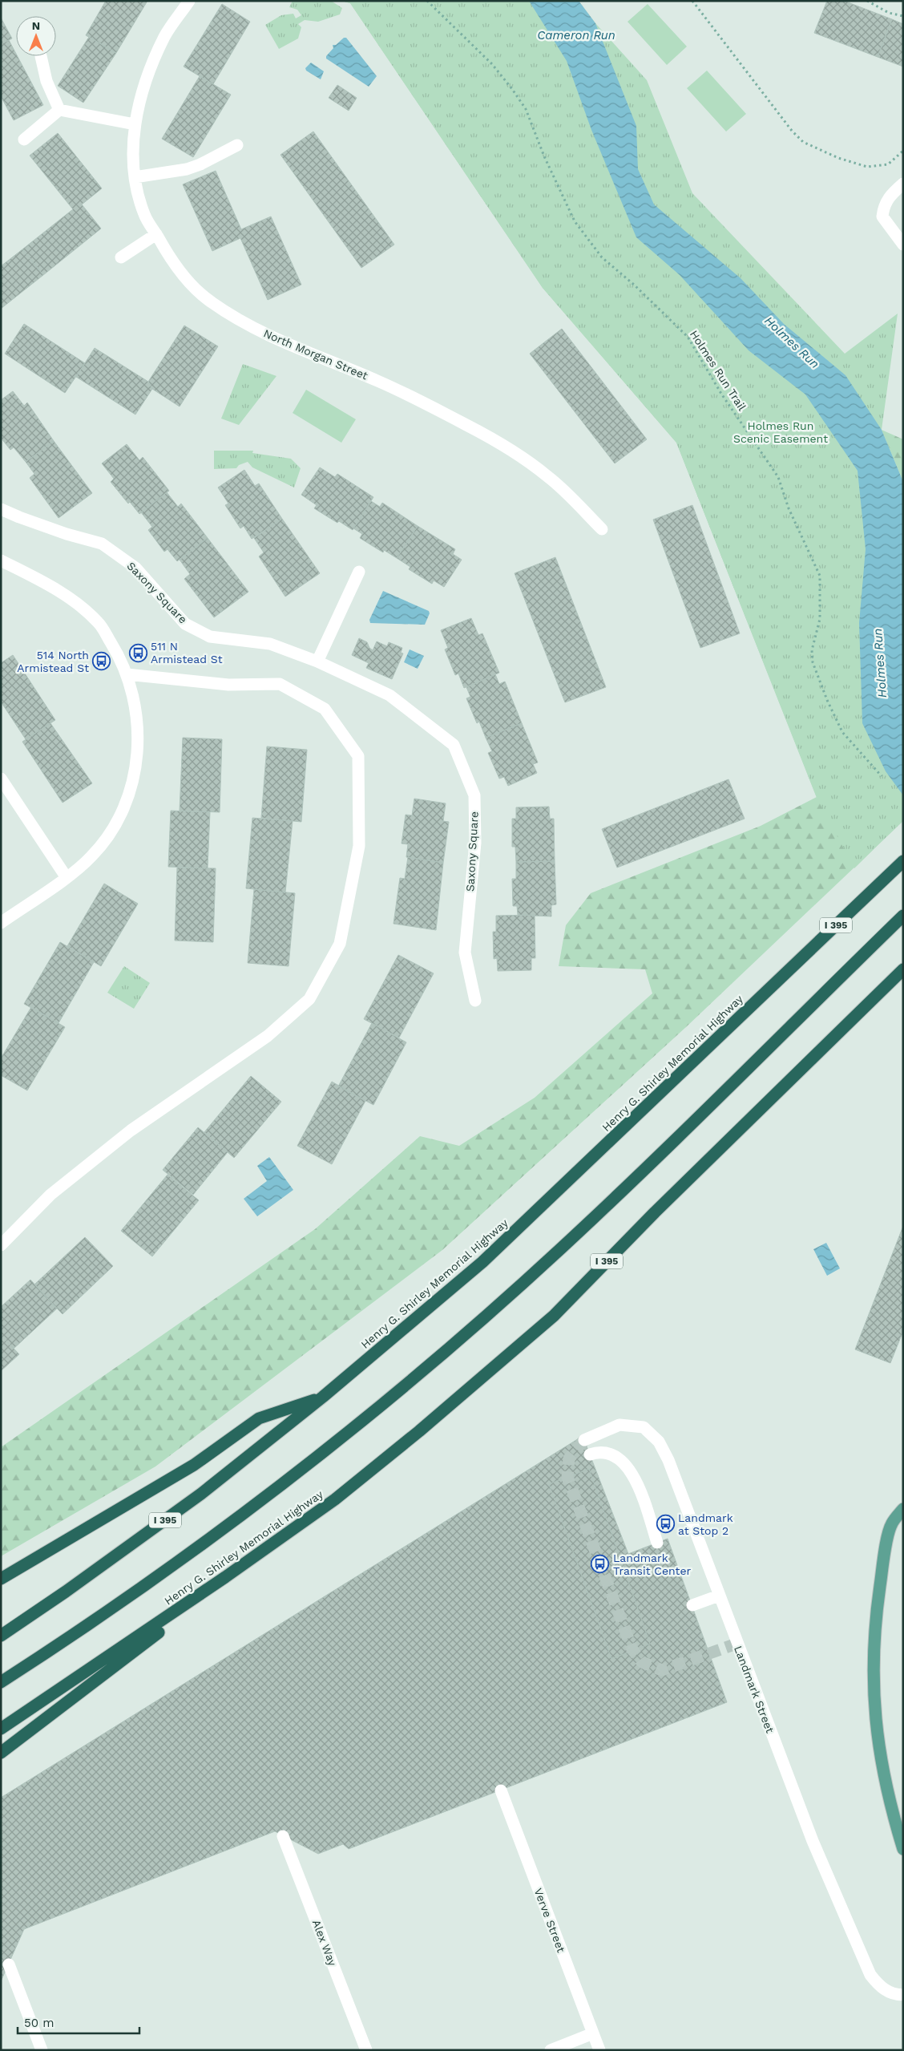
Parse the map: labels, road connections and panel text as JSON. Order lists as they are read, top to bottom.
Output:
{
  "streets": {
    "highway": ["I 395", "Henry G. Shirley Memorial Highway"],
    "street": [
      "North Morgan Street",
      "Saxony Square",
      "Landmark Street",
      "Verve Street",
      "Alex Way"
    ],
    "path": ["Holmes Run Trail"]
  },
  "water": ["Cameron Run", "Holmes Run"],
  "parks": ["Holmes Run Scenic Easement"],
  "places": {
    "bus stop": [
      "511 N Armistead St",
      "514 North Armistead St",
      "Landmark at Stop 2",
      "Landmark Transit Center"
    ]
  },
  "scale_bar": "50 m",
  "north": "top"
}
